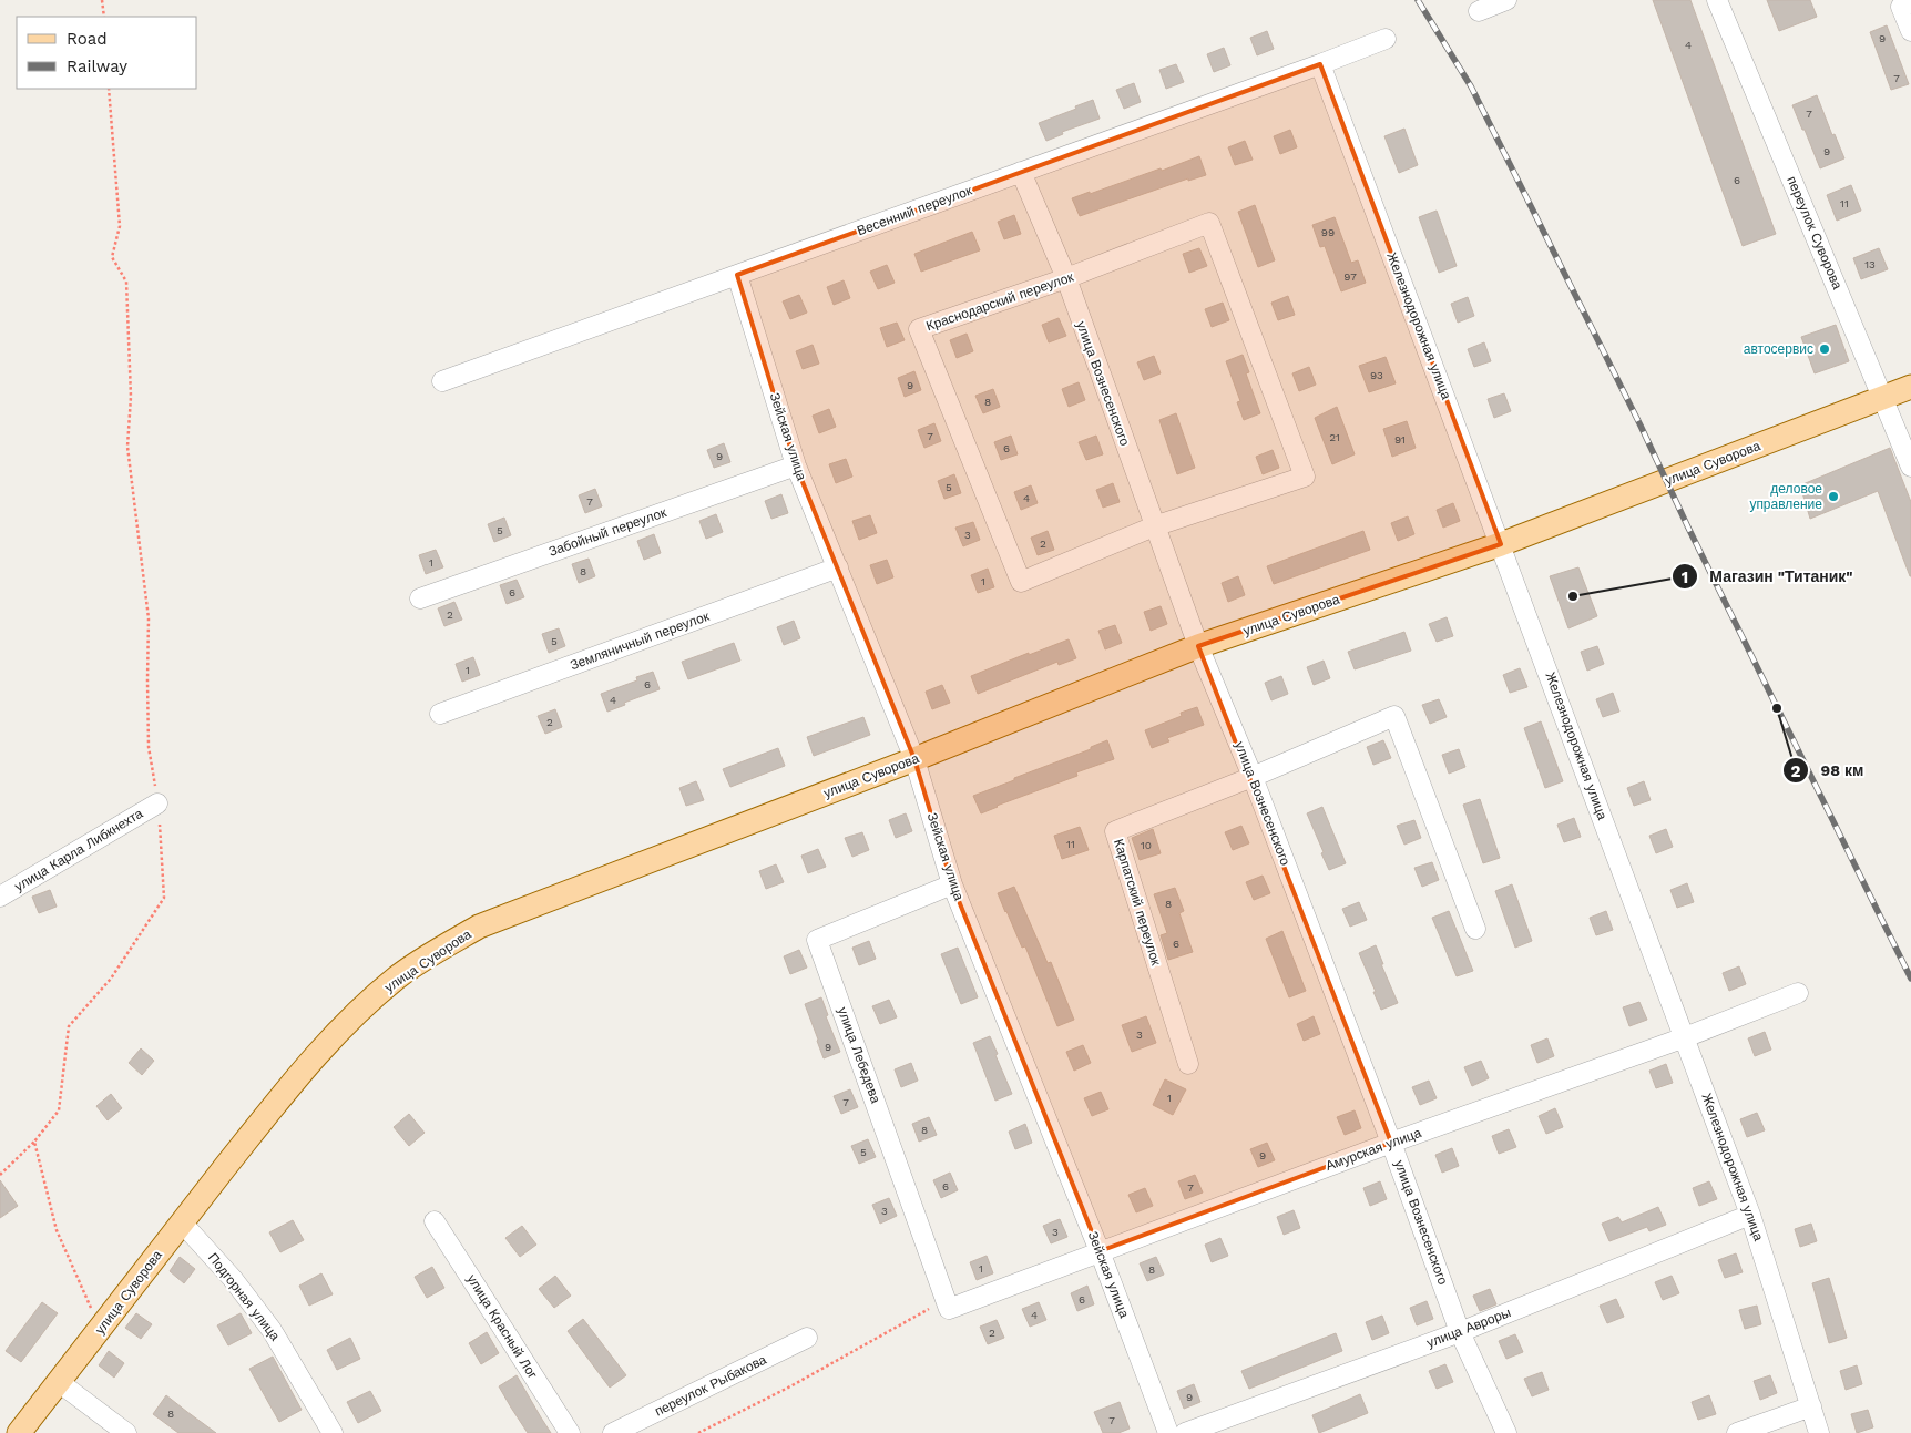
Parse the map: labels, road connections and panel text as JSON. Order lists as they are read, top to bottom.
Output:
{
  "streets": {
    "main road": ["улица Суворова"],
    "street": [
      "Весенний переулок",
      "переулок Суворова",
      "Краснодарский переулок",
      "Железнодорожная улица",
      "улица Вознесенского",
      "Зейская улица",
      "Забойный переулок",
      "Земляничный переулок",
      "улица Карла Либкнехта",
      "Карпатский переулок",
      "улица Лебедева",
      "Амурская улица",
      "Подгорная улица",
      "улица Красный Лог",
      "улица Авроры",
      "переулок Рыбакова"
    ]
  },
  "crossings": [
    ["Весенний переулок", "Железнодорожная улица"],
    ["Весенний переулок", "улица Вознесенского"],
    ["Весенний переулок", "Зейская улица"],
    ["переулок Суворова", "улица Суворова"],
    ["Краснодарский переулок", "улица Вознесенского"],
    ["Железнодорожная улица", "улица Суворова"],
    ["Железнодорожная улица", "Амурская улица"],
    ["Железнодорожная улица", "улица Авроры"],
    ["улица Вознесенского", "улица Суворова"],
    ["улица Вознесенского", "Карпатский переулок"],
    ["улица Вознесенского", "Амурская улица"],
    ["улица Вознесенского", "улица Авроры"],
    ["Зейская улица", "улица Суворова"],
    ["Зейская улица", "Забойный переулок"],
    ["Зейская улица", "Земляничный переулок"],
    ["Зейская улица", "улица Лебедева"],
    ["Зейская улица", "Амурская улица"],
    ["улица Суворова", "Подгорная улица"],
    ["улица Лебедева", "Амурская улица"]
  ],
  "places": [
    "автосервис",
    "деловое управление",
    "Магазин \"Титаник\"",
    "98 км"
  ],
  "house_numbers": [
    "9",
    "4",
    "7",
    "7",
    "9",
    "6",
    "11",
    "99",
    "13",
    "97",
    "93",
    "9",
    "8",
    "7",
    "21",
    "91",
    "6",
    "9",
    "5",
    "4",
    "7",
    "5",
    "3",
    "2",
    "1",
    "8",
    "1",
    "6",
    "2",
    "5",
    "1",
    "6",
    "4",
    "2",
    "11",
    "10",
    "8",
    "6",
    "3",
    "9",
    "1",
    "7",
    "8",
    "5",
    "9",
    "6",
    "7",
    "3",
    "3",
    "1",
    "8",
    "6",
    "4",
    "2",
    "9",
    "8",
    "7"
  ],
  "legend": ["Road", "Railway"]
}
